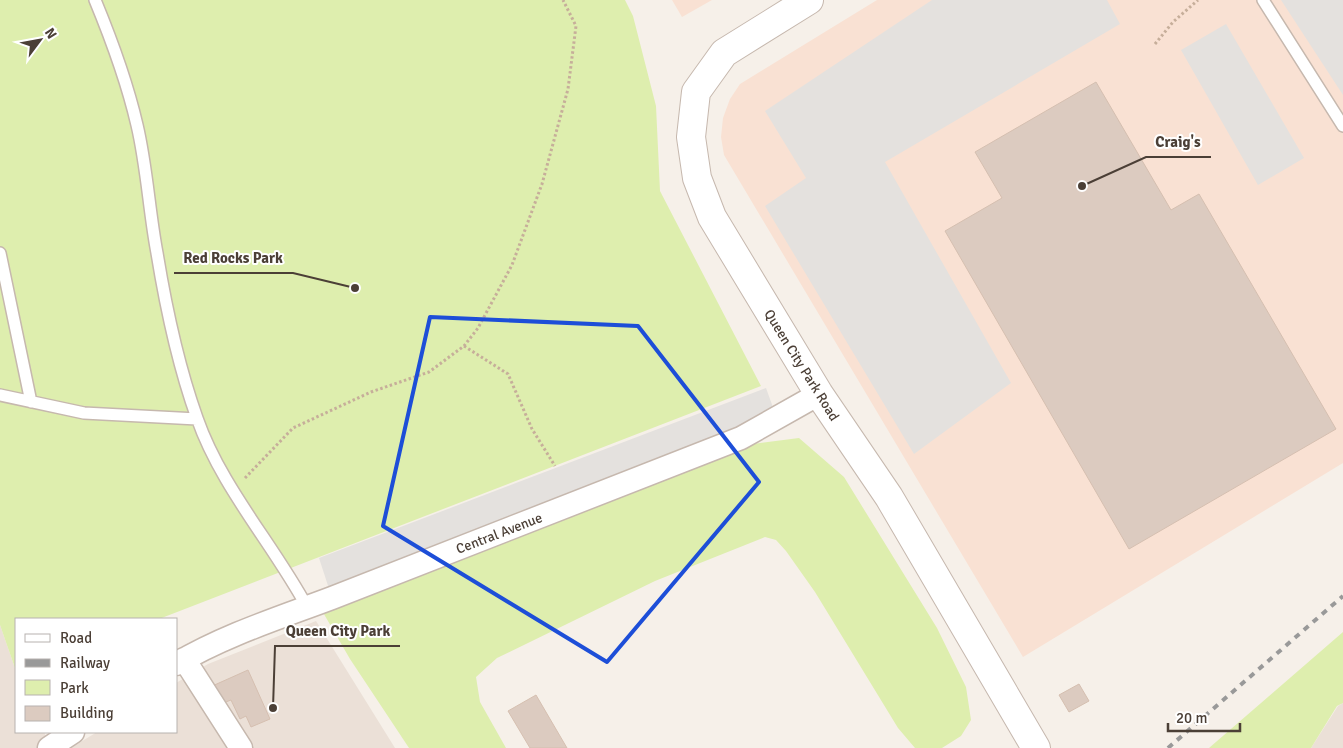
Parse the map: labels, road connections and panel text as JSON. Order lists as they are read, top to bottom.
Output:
{
  "streets": {
    "street": ["Queen City Park Road", "Central Avenue"]
  },
  "crossings": [
    ["Queen City Park Road", "Central Avenue"]
  ],
  "places": ["Craig's", "Red Rocks Park", "Queen City Park"],
  "legend": [
    "Road",
    "Railway",
    "Park",
    "Building"
  ],
  "scale_bar": "20 m",
  "north": "top right"
}
